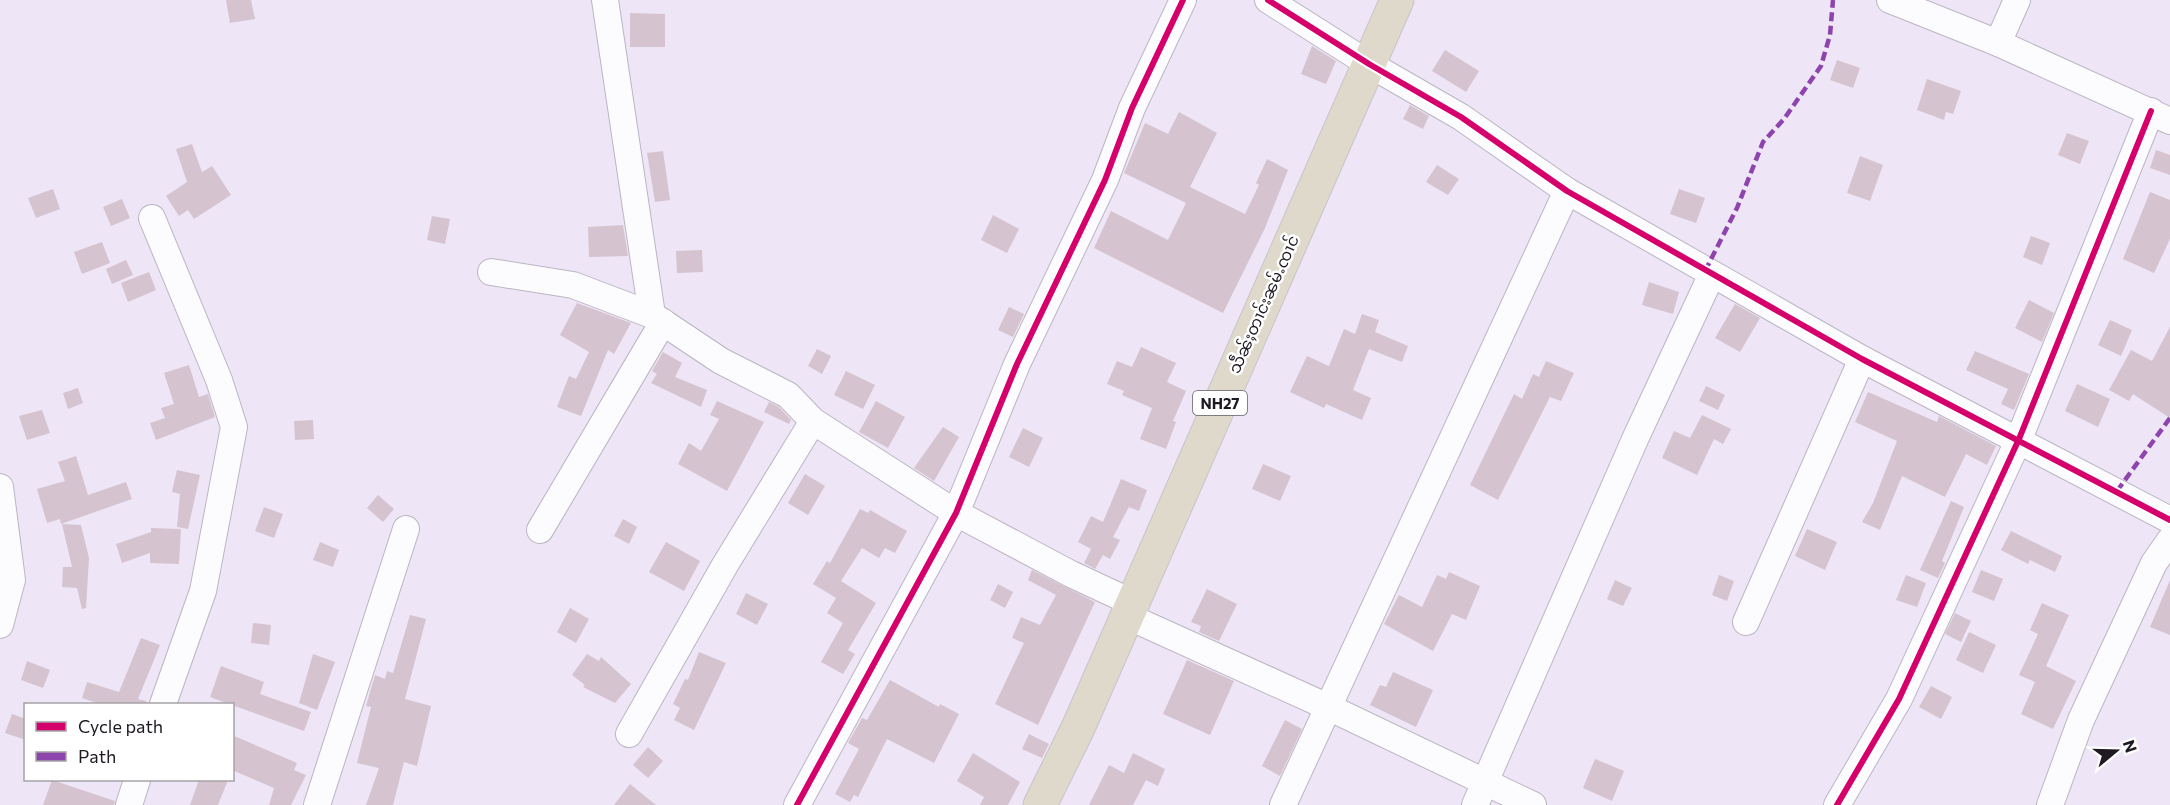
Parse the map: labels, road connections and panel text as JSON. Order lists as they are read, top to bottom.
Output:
{
  "streets": {
    "highway": ["သဵၼ်ႈတၢင်းၼမ်ႉၸၢင်", "NH27"]
  },
  "legend": ["Cycle path", "Path"],
  "north": "right"
}
